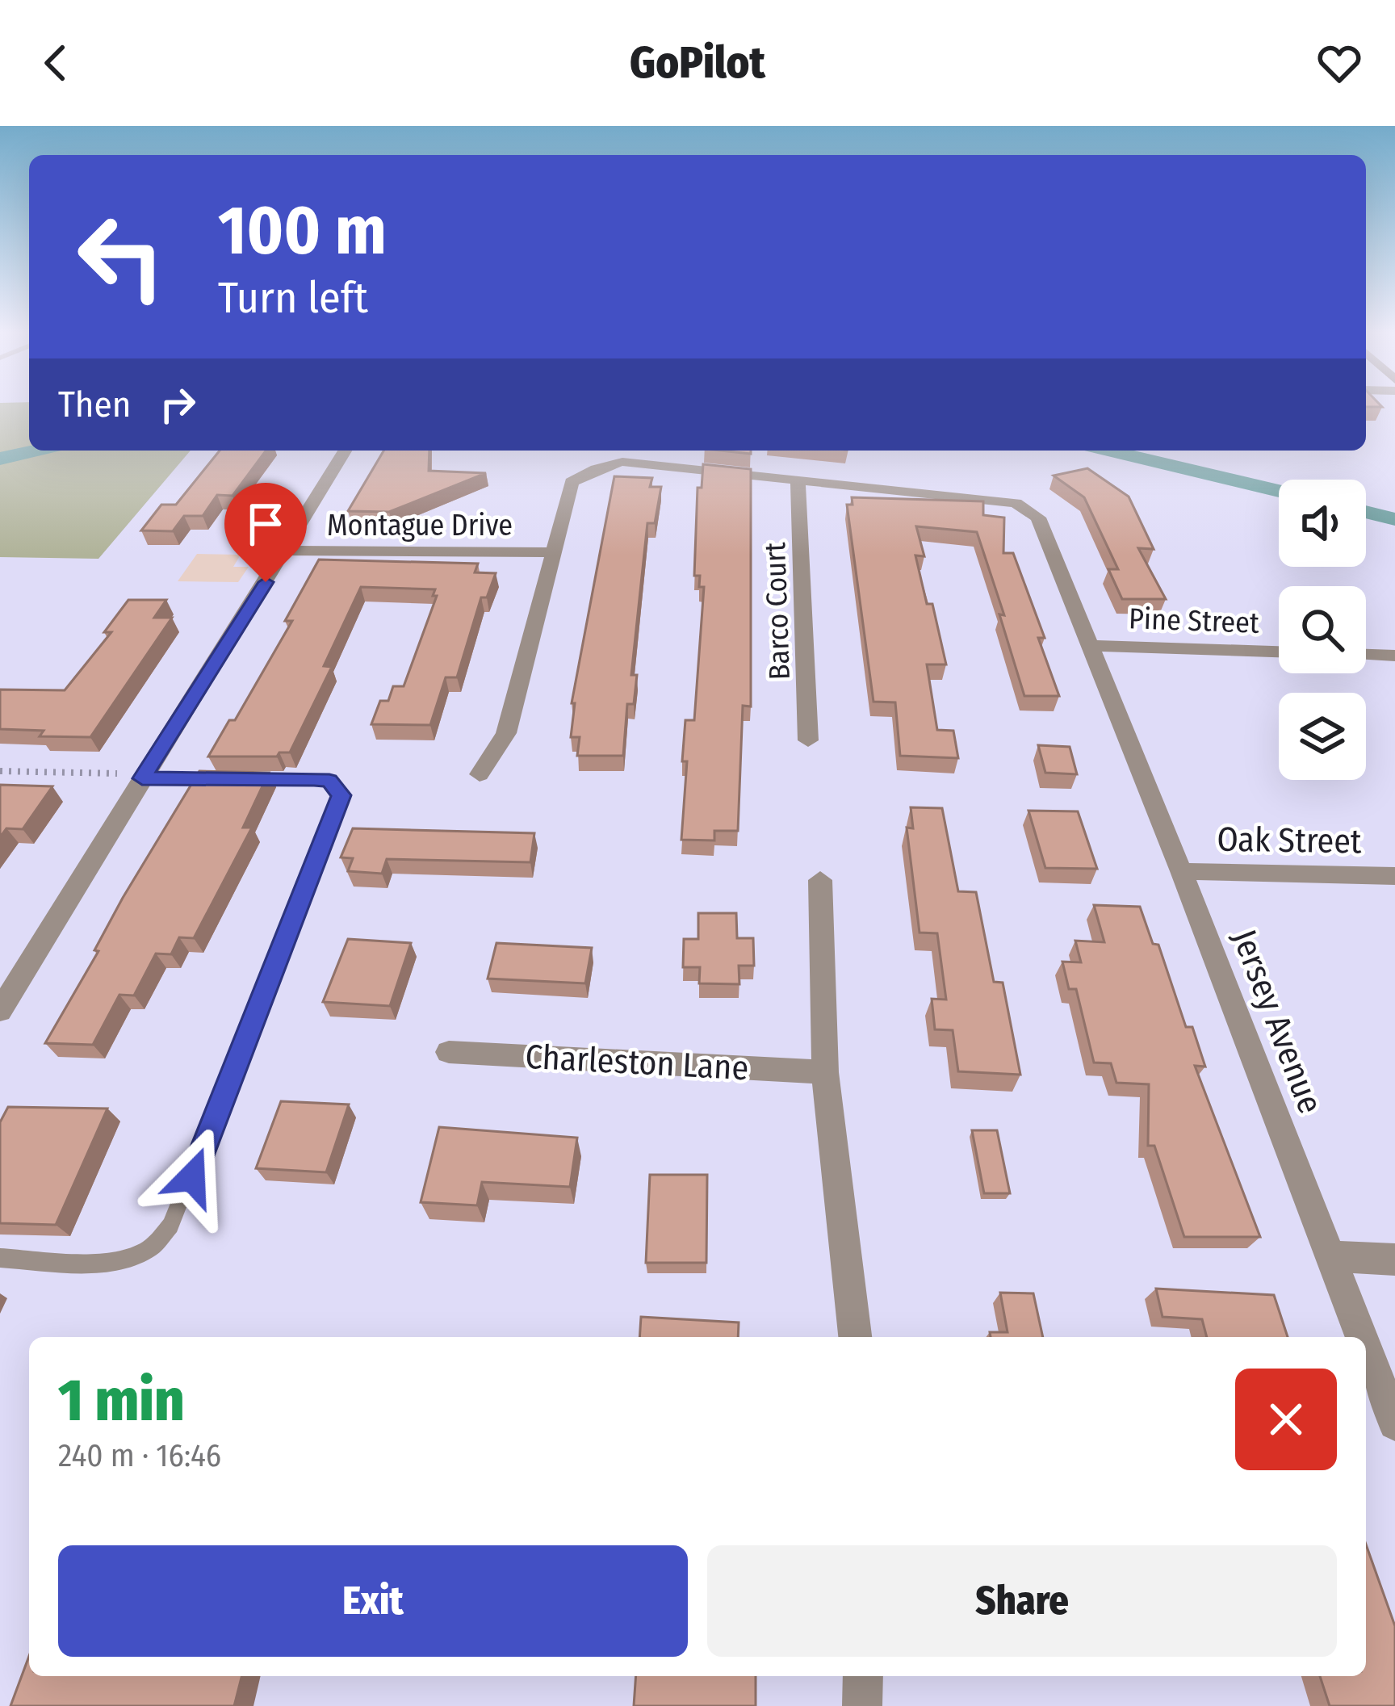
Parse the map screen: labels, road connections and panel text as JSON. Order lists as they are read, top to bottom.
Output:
{
  "streets": {
    "street": [
      "Montague Drive",
      "Barco Court",
      "Pine Street",
      "Oak Street",
      "Jersey Avenue",
      "Charleston Lane"
    ]
  },
  "crossings": [
    ["Montague Drive", "Jersey Avenue"],
    ["Barco Court", "Jersey Avenue"],
    ["Pine Street", "Jersey Avenue"],
    ["Oak Street", "Jersey Avenue"]
  ],
  "page": {
    "header": "GoPilot",
    "turn": ["100 m", "Turn left"],
    "then": "Then",
    "heading": ["1 min", "240 m · 16:46"],
    "buttons": ["Exit", "Share"]
  }
}
